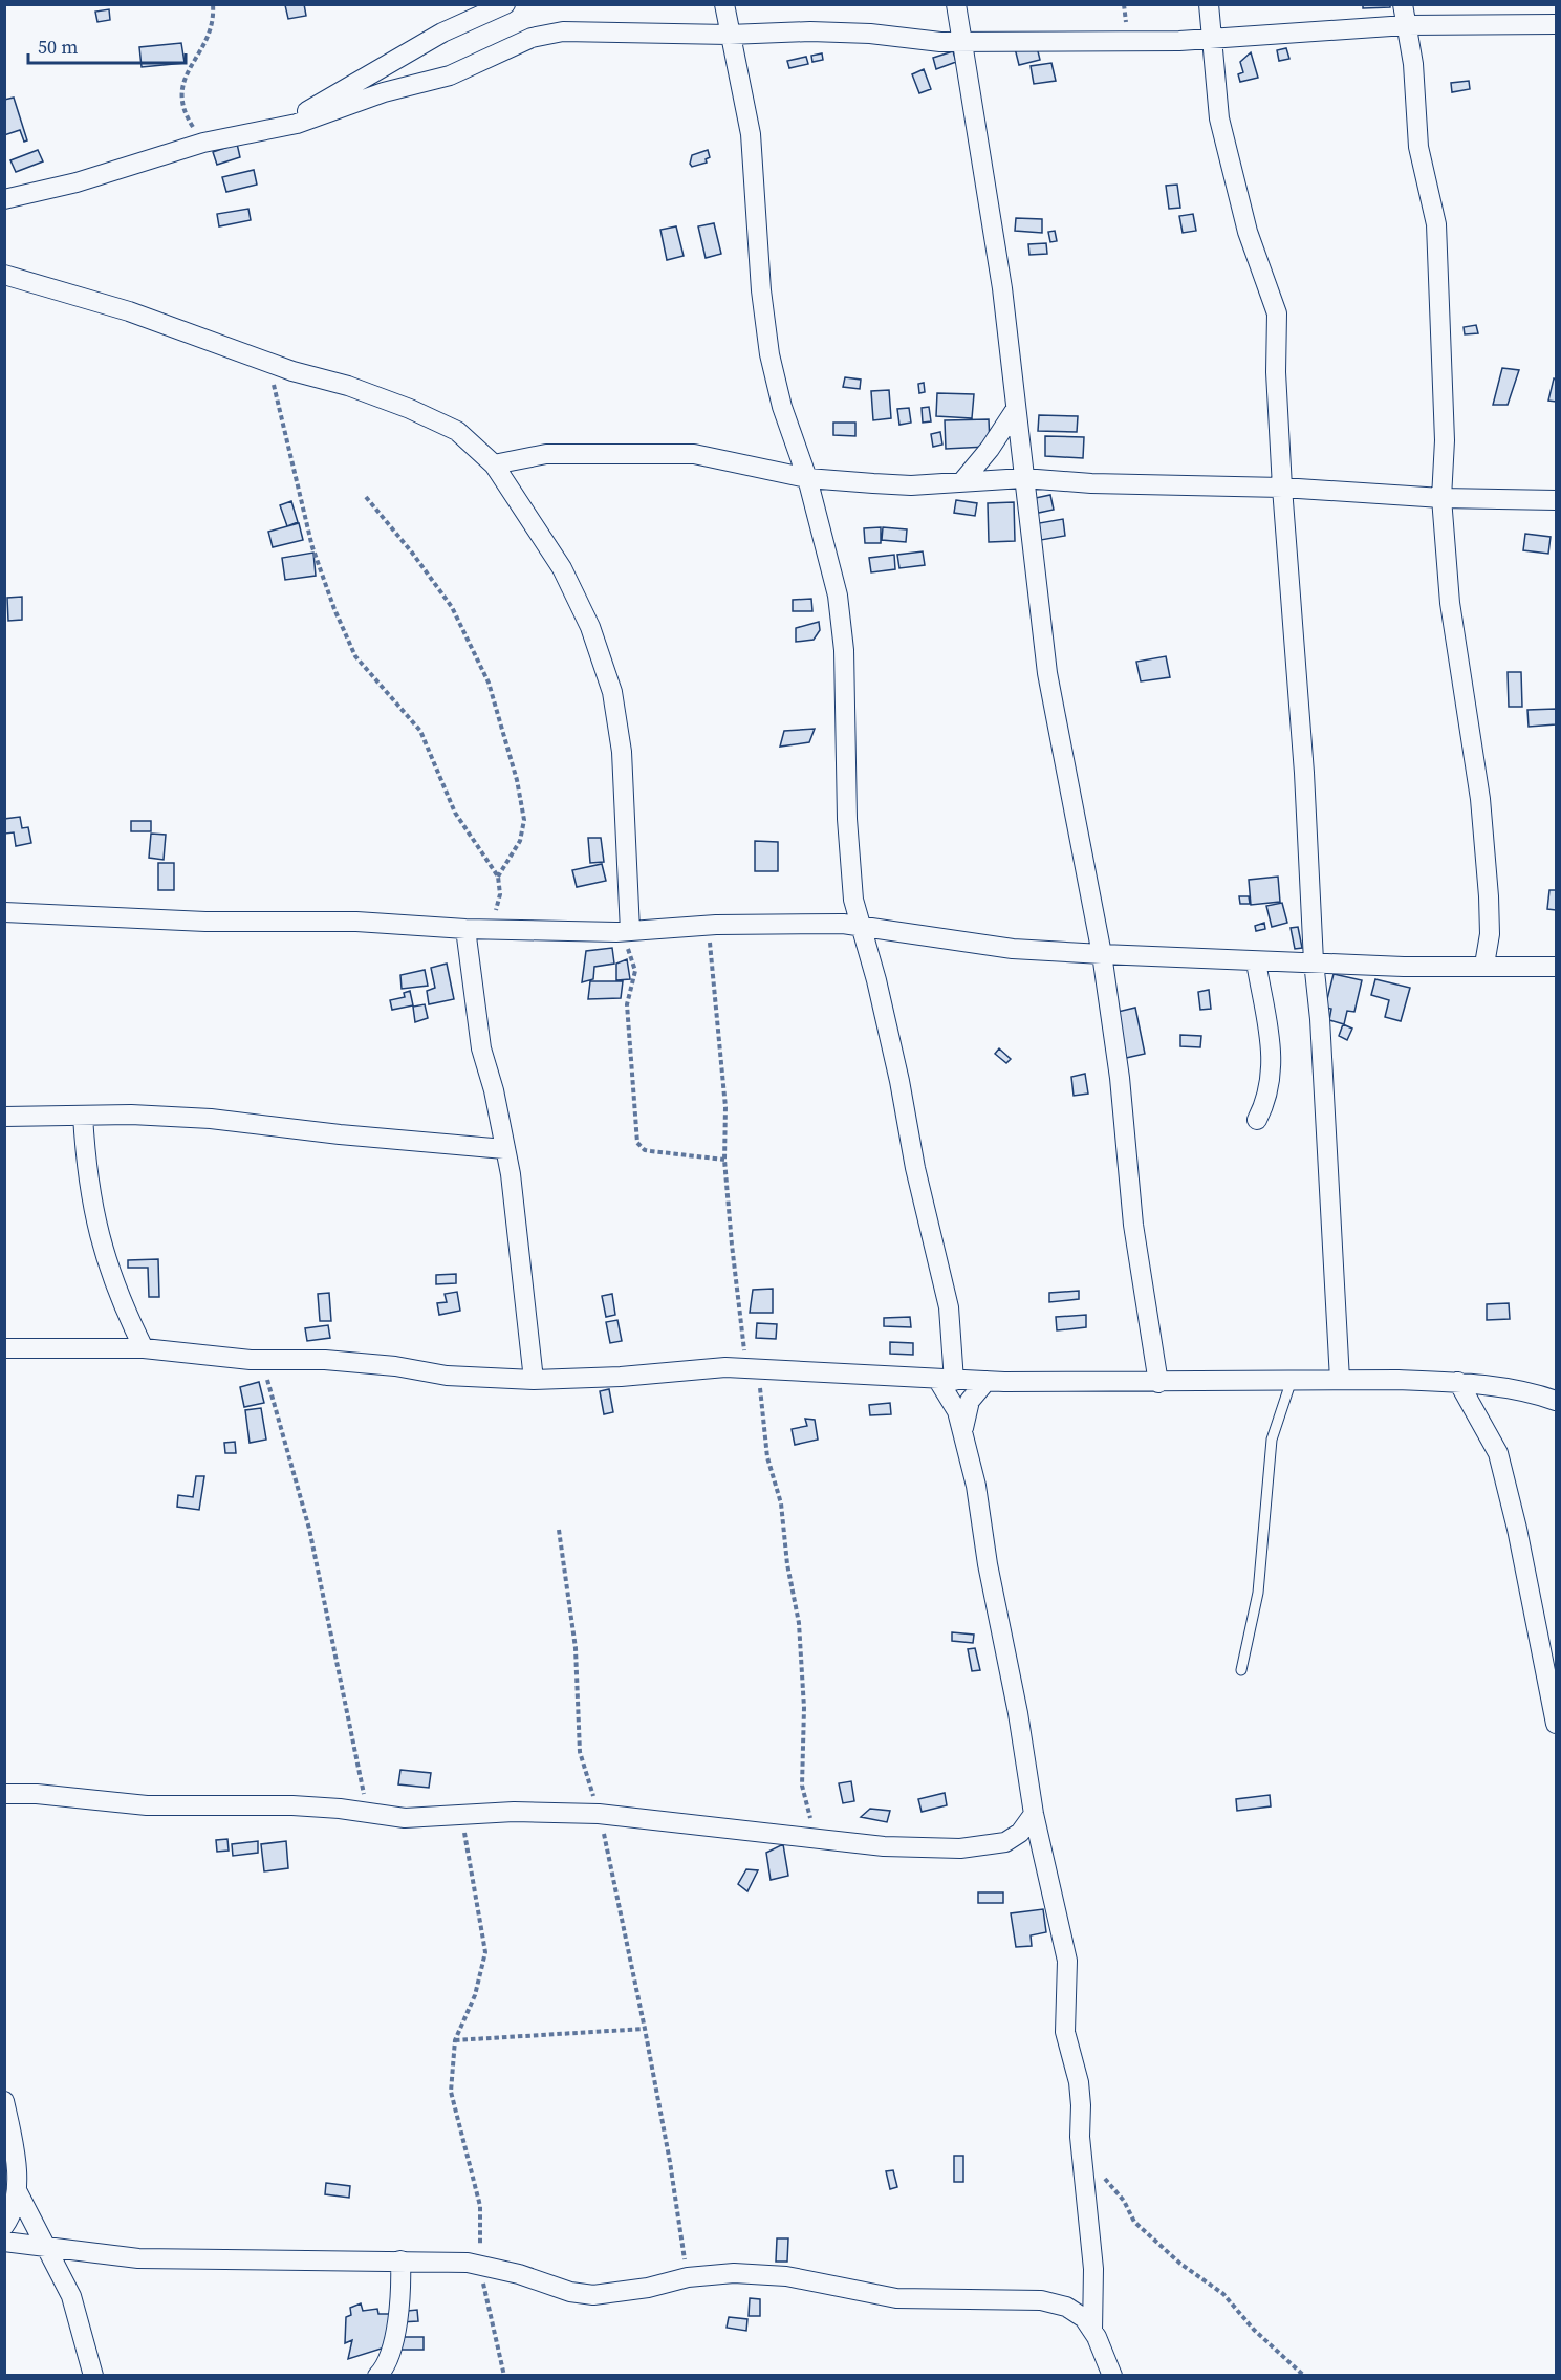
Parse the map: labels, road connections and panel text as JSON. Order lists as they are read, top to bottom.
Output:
{
  "scale_bar": "50 m"
}
